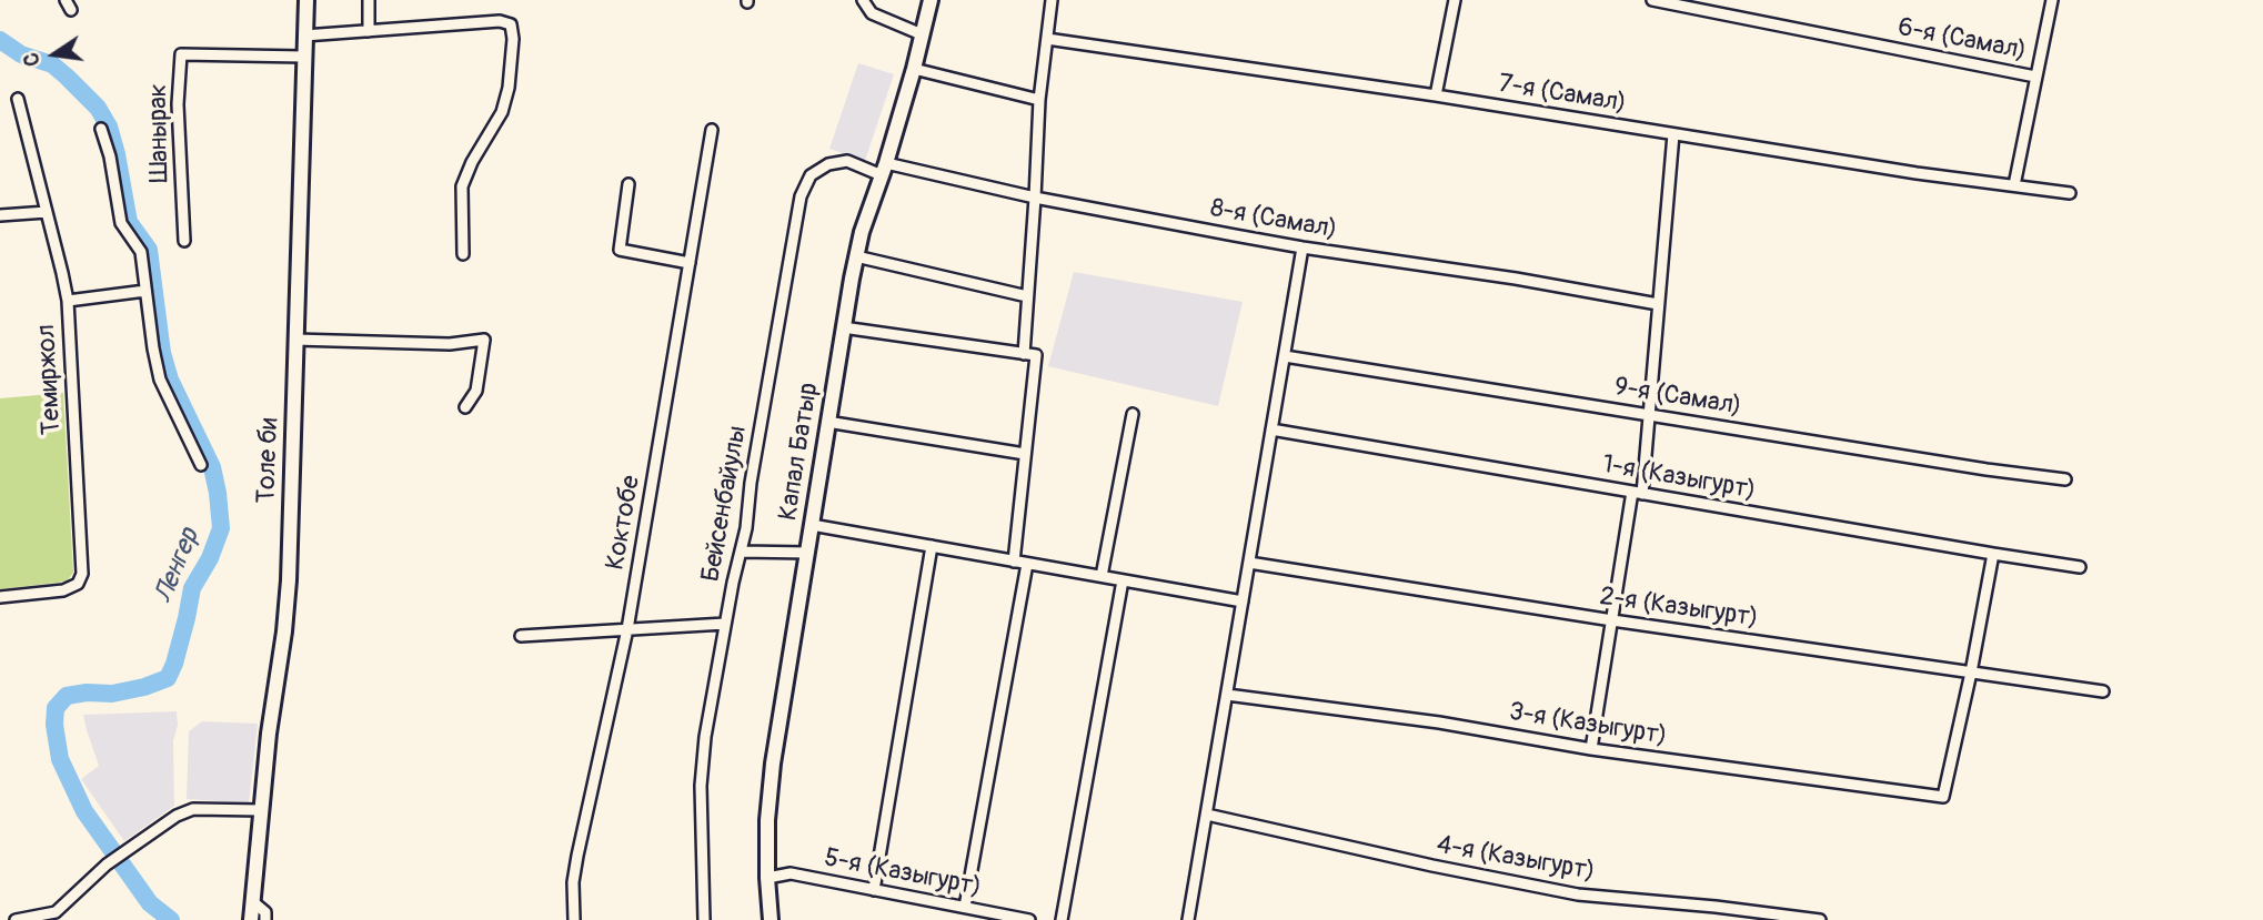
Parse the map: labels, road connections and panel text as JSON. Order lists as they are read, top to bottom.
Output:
{
  "streets": {
    "main road": ["Капал Батыр", "Толе би"],
    "street": [
      "6-я (Самал)",
      "7-я (Самал)",
      "Шанырак",
      "8-я (Самал)",
      "Темиржол",
      "9-я (Самал)",
      "1-я (Казыгурт)",
      "Бейсенбайулы",
      "Коктобе",
      "2-я (Казыгурт)",
      "3-я (Казыгурт)",
      "4-я (Казыгурт)",
      "5-я (Казыгурт)"
    ]
  },
  "crossings": [
    ["Шанырак", "Толе би"],
    ["8-я (Самал)", "Капал Батыр"],
    ["8-я (Самал)", "Бейсенбайулы"],
    ["Капал Батыр", "Бейсенбайулы"],
    ["Капал Батыр", "5-я (Казыгурт)"],
    ["2-я (Казыгурт)", "3-я (Казыгурт)"]
  ],
  "water": ["Ленгер"],
  "north": "left"
}
